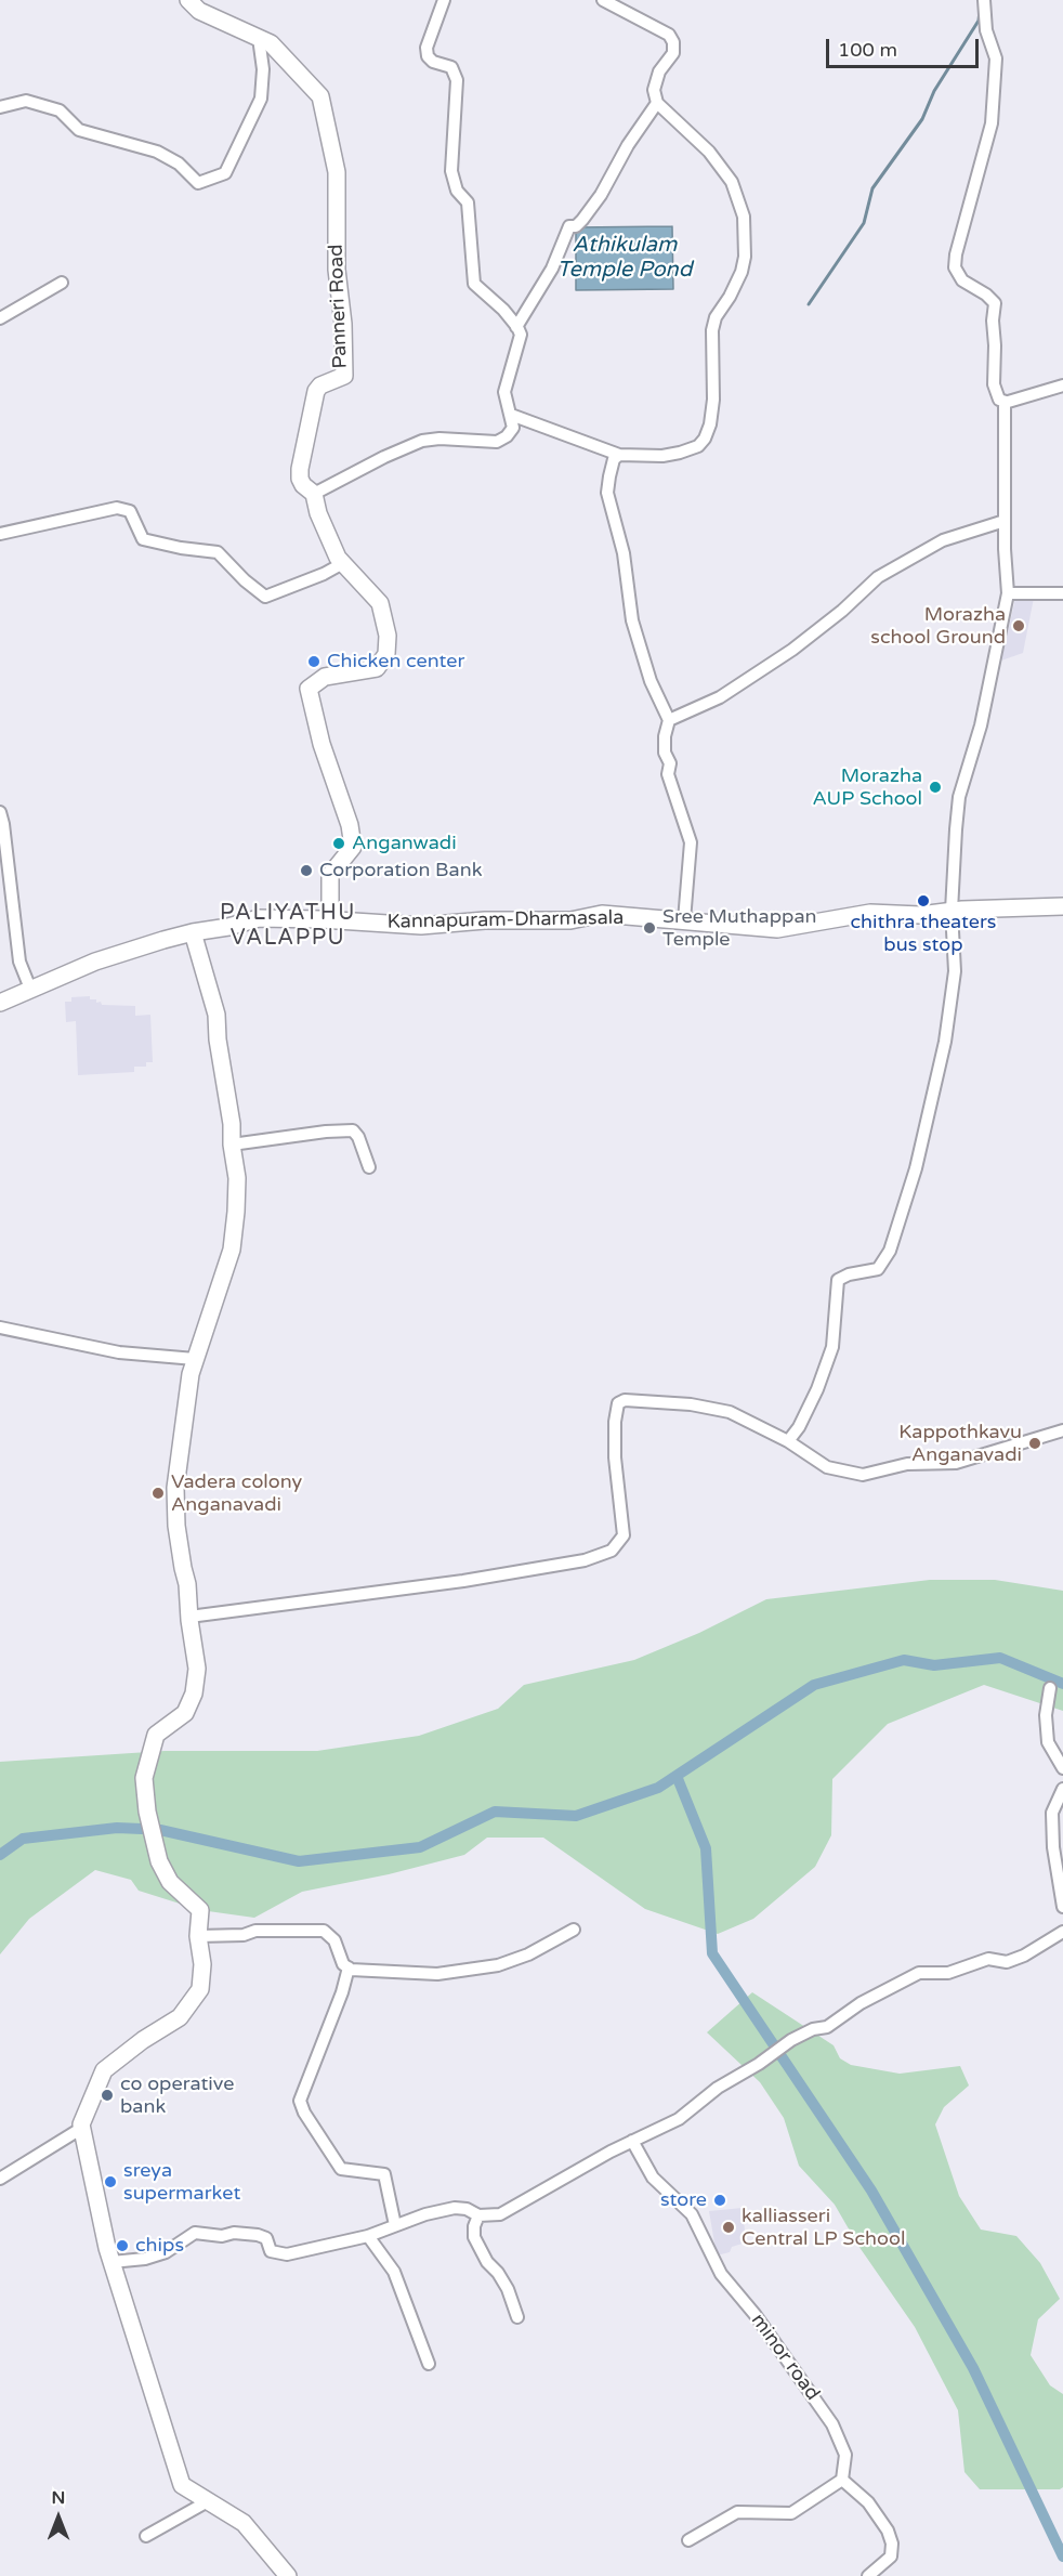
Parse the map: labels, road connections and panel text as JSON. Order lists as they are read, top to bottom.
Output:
{
  "streets": {
    "main road": ["Panneri Road", "Kannapuram-Dharmasala"],
    "street": ["minor road"]
  },
  "crossings": [
    ["Panneri Road", "Kannapuram-Dharmasala"]
  ],
  "districts": ["PALIYATHU VALAPPU"],
  "water": ["Athikulam Temple Pond"],
  "places": [
    "Morazha school Ground",
    "Chicken center",
    "Morazha AUP School",
    "Anganwadi",
    "Corporation Bank",
    "chithra theaters bus stop",
    "Sree Muthappan Temple",
    "Kappothkavu Anganavadi",
    "Vadera colony Anganavadi",
    "co operative bank",
    "sreya supermarket",
    "store",
    "kalliasseri Central LP School",
    "chips"
  ],
  "scale_bar": "100 m",
  "north": "top"
}
